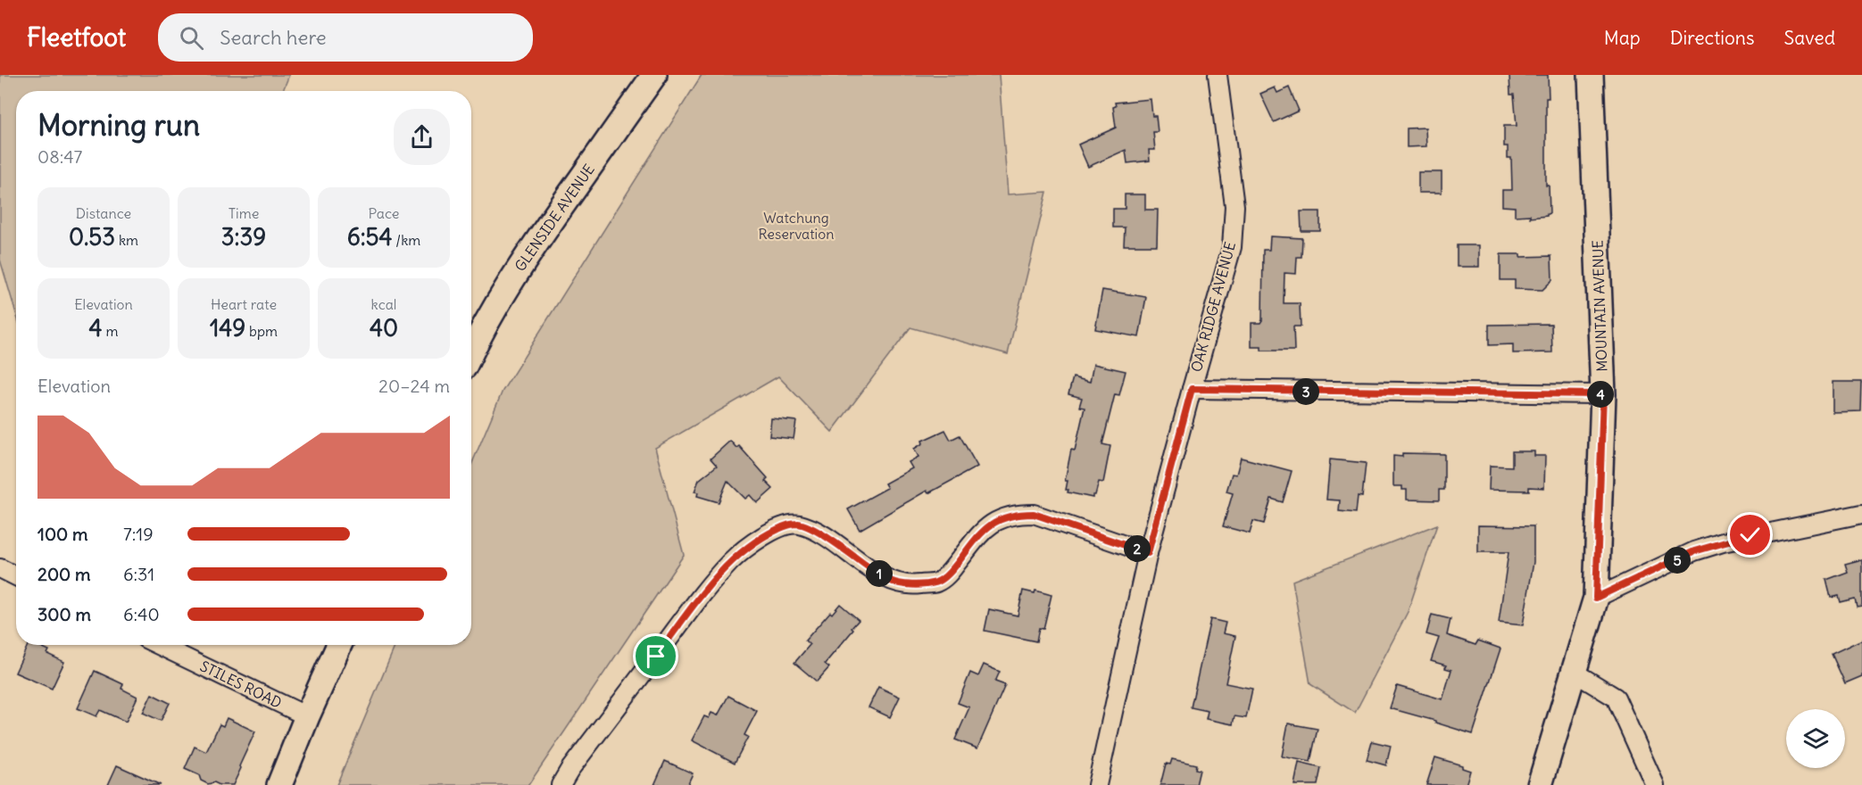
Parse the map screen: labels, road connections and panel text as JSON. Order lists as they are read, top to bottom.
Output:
{
  "streets": {
    "main road": ["GLENSIDE AVENUE", "MOUNTAIN AVENUE"],
    "street": ["OAK RIDGE AVENUE", "STILES ROAD"]
  },
  "parks": ["Watchung Reservation"],
  "page": {
    "header": "Fleetfoot",
    "search": "Search here",
    "nav": ["Map", "Directions", "Saved"],
    "heading": ["Morning run", "08:47"],
    "stats": [
      ["Distance", "0.53 km"],
      ["Time", "3:39"],
      ["Pace", "6:54 /km"],
      ["Elevation", "4 m"],
      ["Heart rate", "149 bpm"],
      ["kcal", "40"]
    ],
    "chart": ["Elevation", "20–24 m"],
    "pins": [
      "3",
      "4",
      "2",
      "5",
      "1"
    ],
    "list": [
      {
        "name": "100 m",
        "note": "7:19"
      },
      {
        "name": "200 m",
        "note": "6:31"
      },
      {
        "name": "300 m",
        "note": "6:40"
      }
    ]
  }
}
